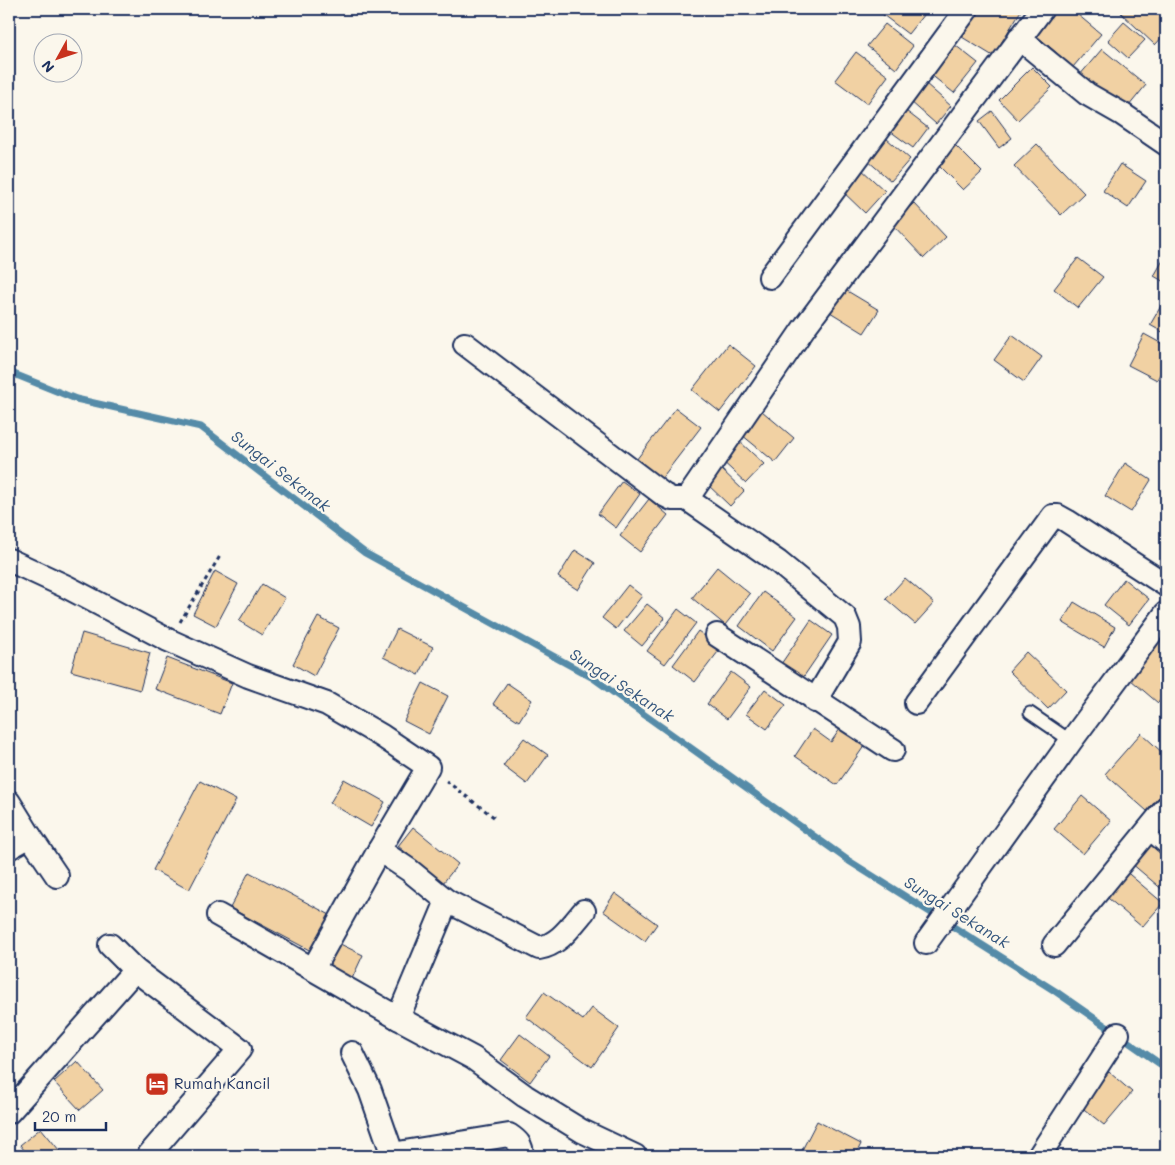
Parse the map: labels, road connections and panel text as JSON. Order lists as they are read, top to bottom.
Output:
{
  "water": ["Sungai Sekanak"],
  "places": {
    "hotel": ["Rumah Kancil"]
  },
  "scale_bar": "20 m",
  "north": "bottom left"
}
